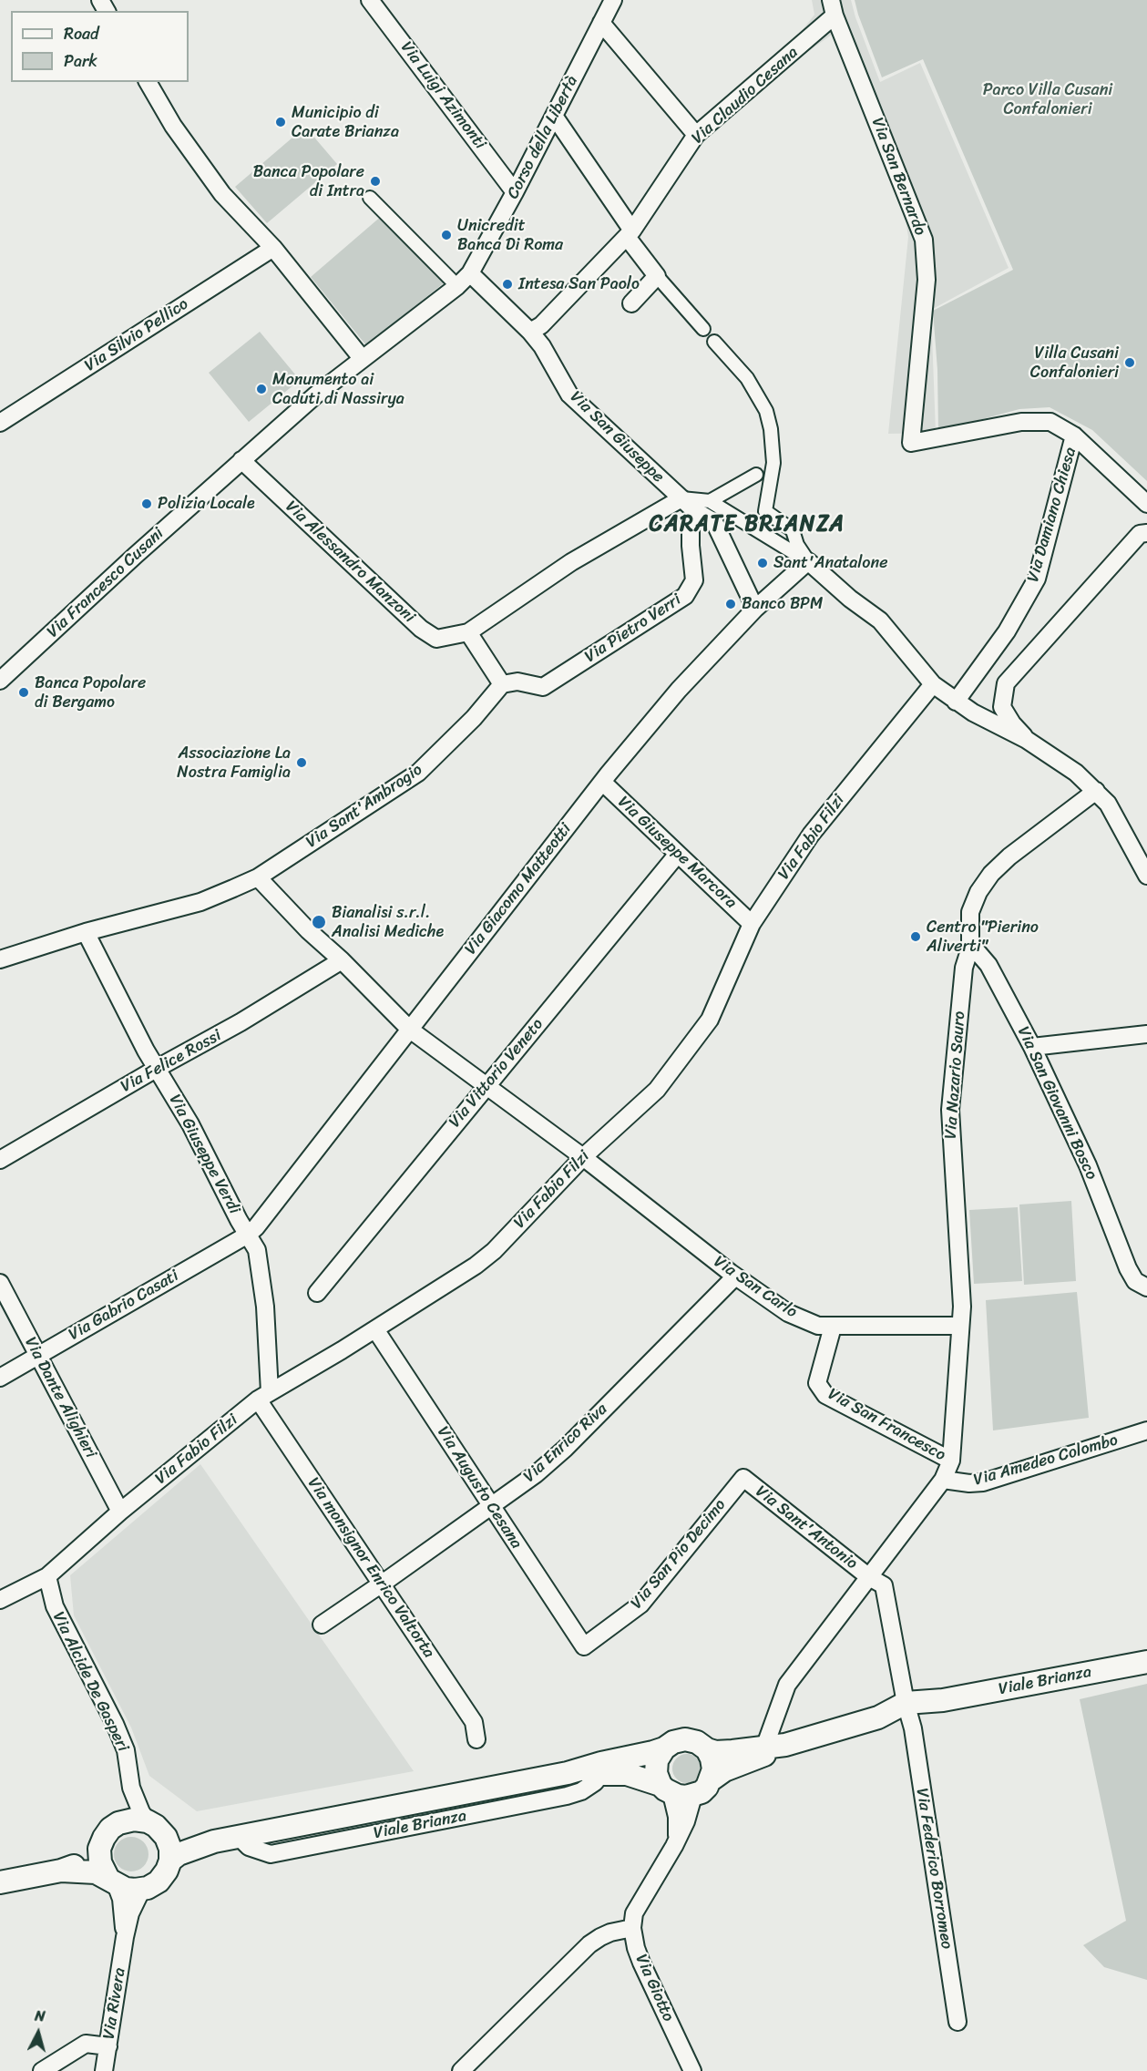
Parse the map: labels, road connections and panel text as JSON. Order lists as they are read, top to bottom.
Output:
{
  "streets": {
    "main road": ["Viale Brianza"],
    "street": [
      "Via Luigi Azimonti",
      "Via Claudio Cesana",
      "Corso della Libertà",
      "Via San Bernardo",
      "Via Silvio Pellico",
      "Via San Giuseppe",
      "Via Damiano Chiesa",
      "Via Alessandro Manzoni",
      "Via Francesco Cusani",
      "Via Pietro Verri",
      "Via Sant'Ambrogio",
      "Via Fabio Filzi",
      "Via Giuseppe Marcora",
      "Via Giacomo Matteotti",
      "Via Felice Rossi",
      "Via Vittorio Veneto",
      "Via Nazario Sauro",
      "Via San Giovanni Bosco",
      "Via Giuseppe Verdi",
      "Via San Carlo",
      "Via Gabrio Casati",
      "Via Dante Alighieri",
      "Via San Francesco",
      "Via Enrico Riva",
      "Via Amedeo Colombo",
      "Via Augusto Cesana",
      "Via Sant'Antonio",
      "Via San Pio Decimo",
      "Via monsignor Enrico Valtorta",
      "Via Alcide De Gasperi",
      "Via Federico Borromeo",
      "Via Giotto",
      "Via Rivera"
    ]
  },
  "crossings": [
    ["Via Luigi Azimonti", "Corso della Libertà"],
    ["Via Claudio Cesana", "Via San Bernardo"],
    ["Via Claudio Cesana", "Via San Giuseppe"],
    ["Corso della Libertà", "Via San Giuseppe"],
    ["Corso della Libertà", "Via Francesco Cusani"],
    ["Via San Bernardo", "Via Damiano Chiesa"],
    ["Via San Giuseppe", "Via Pietro Verri"],
    ["Via San Giuseppe", "Via Giacomo Matteotti"],
    ["Via Alessandro Manzoni", "Via Francesco Cusani"],
    ["Via Pietro Verri", "Via Sant'Ambrogio"],
    ["Via Sant'Ambrogio", "Via Giuseppe Verdi"],
    ["Via Sant'Ambrogio", "Via San Carlo"],
    ["Via Fabio Filzi", "Via Giuseppe Marcora"],
    ["Via Fabio Filzi", "Via Giuseppe Verdi"],
    ["Via Fabio Filzi", "Via San Carlo"],
    ["Via Fabio Filzi", "Via Dante Alighieri"],
    ["Via Fabio Filzi", "Via Augusto Cesana"],
    ["Via Fabio Filzi", "Via monsignor Enrico Valtorta"],
    ["Via Fabio Filzi", "Via Alcide De Gasperi"],
    ["Via Giuseppe Marcora", "Via Giacomo Matteotti"],
    ["Via Giuseppe Marcora", "Via Vittorio Veneto"],
    ["Via Giacomo Matteotti", "Via Giuseppe Verdi"],
    ["Via Giacomo Matteotti", "Via San Carlo"],
    ["Via Giacomo Matteotti", "Via Gabrio Casati"],
    ["Via Felice Rossi", "Via Giuseppe Verdi"],
    ["Via Felice Rossi", "Via San Carlo"],
    ["Via Vittorio Veneto", "Via San Carlo"],
    ["Via Nazario Sauro", "Via San Giovanni Bosco"],
    ["Via Nazario Sauro", "Via San Carlo"],
    ["Via Nazario Sauro", "Via San Francesco"],
    ["Via Nazario Sauro", "Via Amedeo Colombo"],
    ["Via Nazario Sauro", "Via Sant'Antonio"],
    ["Via Nazario Sauro", "Via Federico Borromeo"],
    ["Via Giuseppe Verdi", "Via Gabrio Casati"],
    ["Via Giuseppe Verdi", "Via monsignor Enrico Valtorta"],
    ["Via San Carlo", "Via San Francesco"],
    ["Via San Carlo", "Via Enrico Riva"],
    ["Via Gabrio Casati", "Via Dante Alighieri"],
    ["Via Enrico Riva", "Via Augusto Cesana"],
    ["Via Enrico Riva", "Via monsignor Enrico Valtorta"],
    ["Via Augusto Cesana", "Via San Pio Decimo"],
    ["Via Sant'Antonio", "Via San Pio Decimo"],
    ["Via Sant'Antonio", "Via Federico Borromeo"],
    ["Viale Brianza", "Via Alcide De Gasperi"],
    ["Viale Brianza", "Via Federico Borromeo"],
    ["Viale Brianza", "Via Rivera"],
    ["Via Alcide De Gasperi", "Via Rivera"]
  ],
  "districts": ["CARATE BRIANZA"],
  "parks": ["Parco Villa Cusani Confalonieri"],
  "places": [
    "Municipio di Carate Brianza",
    "Banca Popolare di Intra",
    "Unicredit Banca Di Roma",
    "Intesa San Paolo",
    "Villa Cusani Confalonieri",
    "Monumento ai Caduti di Nassirya",
    "Polizia Locale",
    "Sant'Anatalone",
    "Banco BPM",
    "Banca Popolare di Bergamo",
    "Associazione La Nostra Famiglia",
    "Bianalisi s.r.l. Analisi Mediche",
    "Centro \"Pierino Aliverti\""
  ],
  "legend": ["Road", "Park"],
  "north": "top"
}
